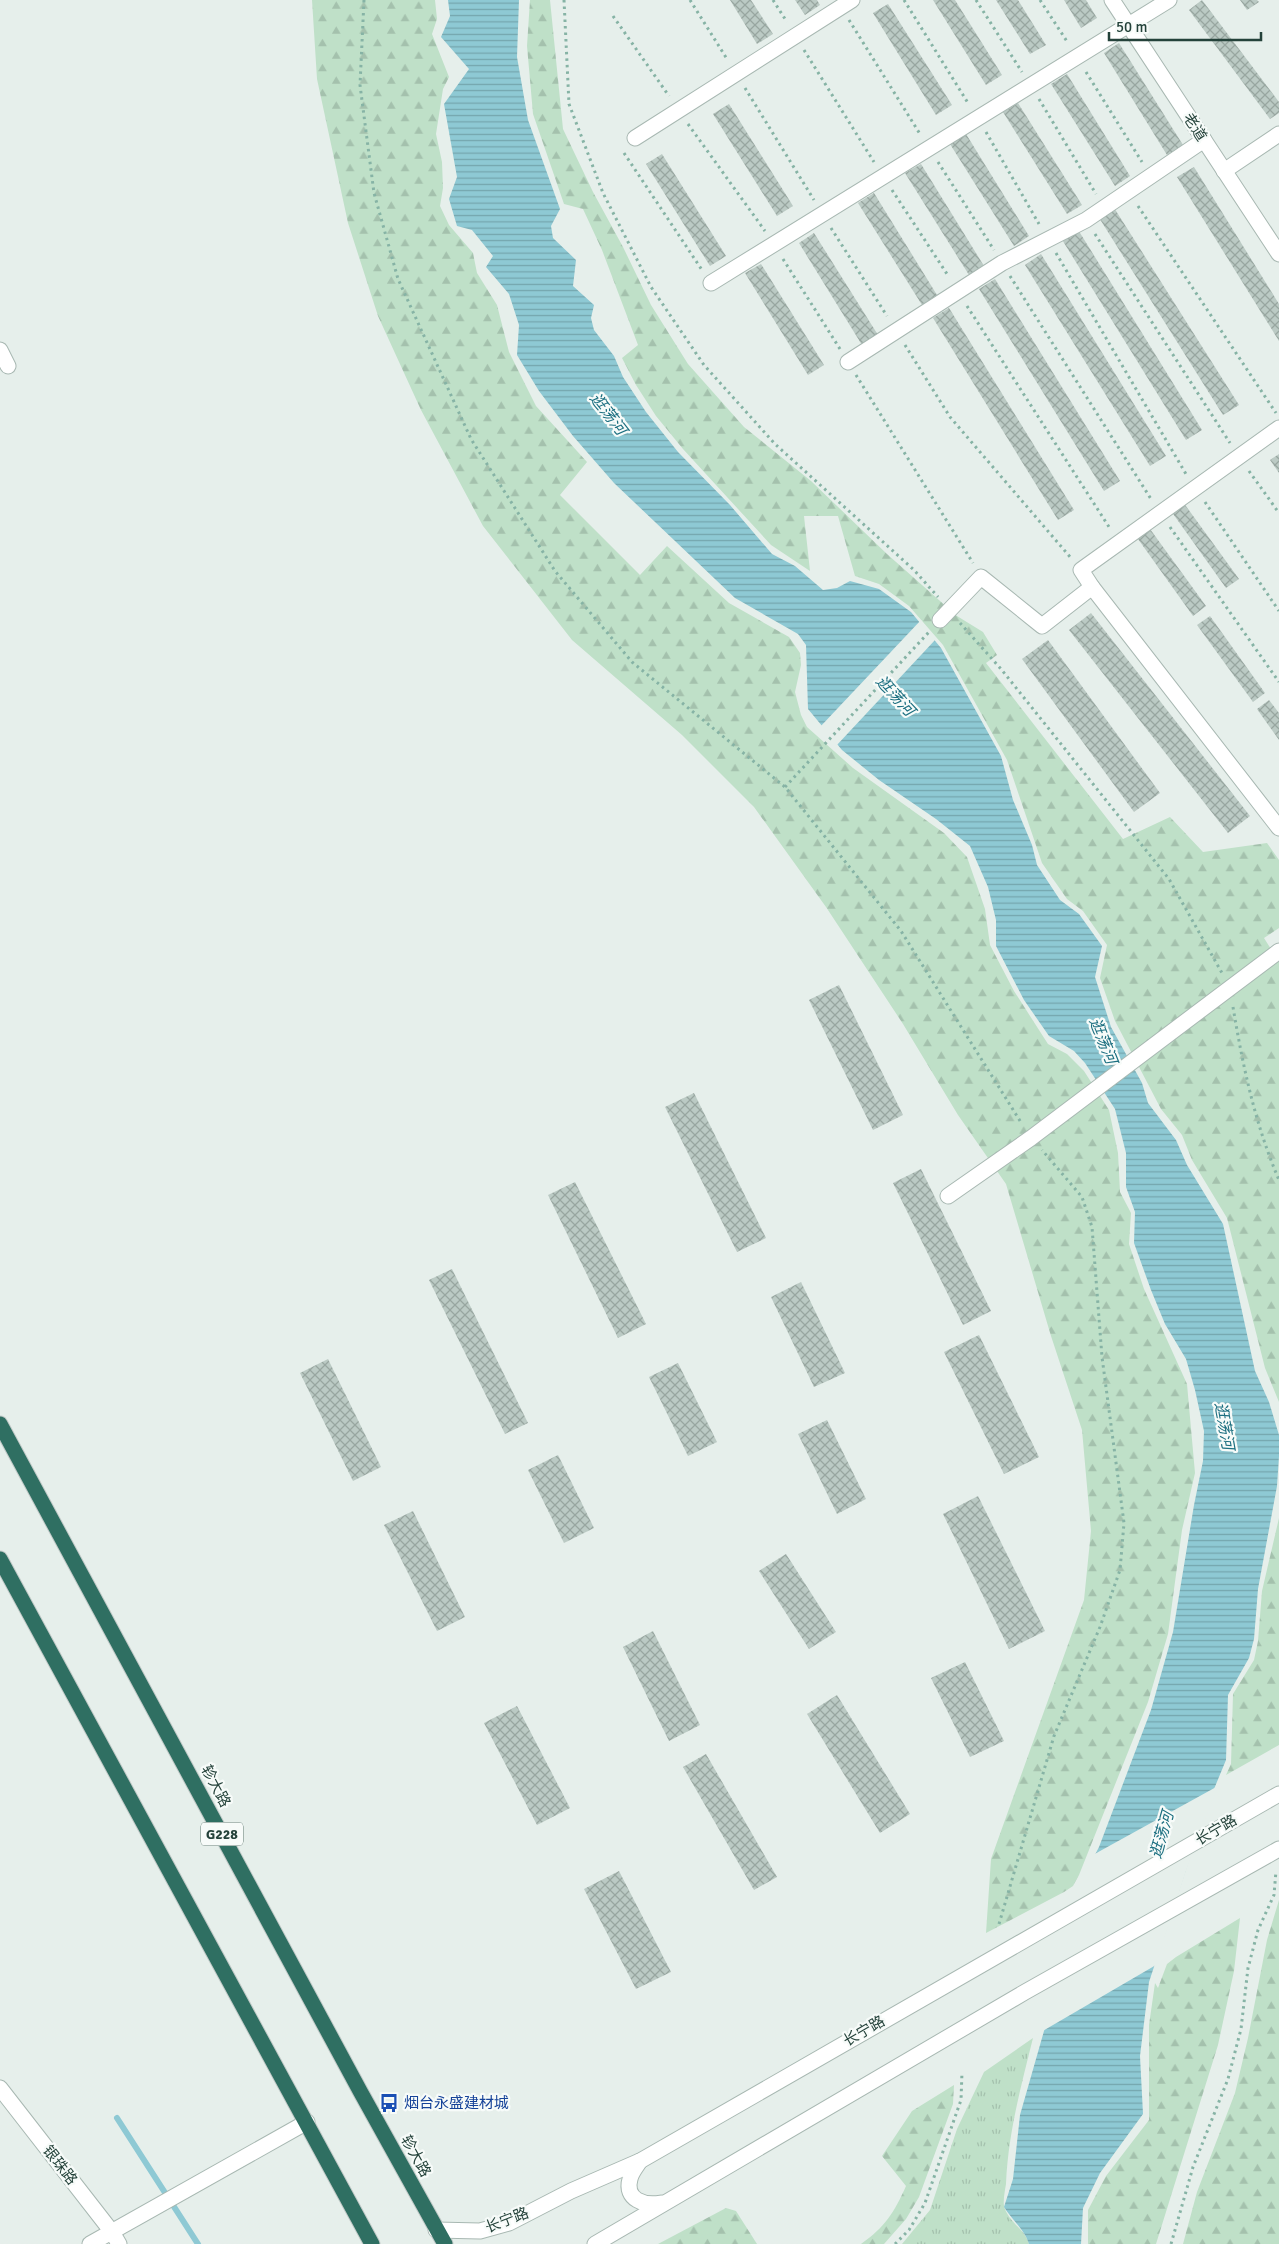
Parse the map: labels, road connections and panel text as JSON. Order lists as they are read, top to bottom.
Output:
{
  "streets": {
    "highway": ["轸大路", "G228"],
    "street": ["老道", "长宁路", "银珠路"]
  },
  "crossings": [
    ["轸大路", "长宁路"]
  ],
  "water": ["逛荡河"],
  "places": {
    "bus stop": ["烟台永盛建材城"]
  },
  "scale_bar": "50 m"
}
